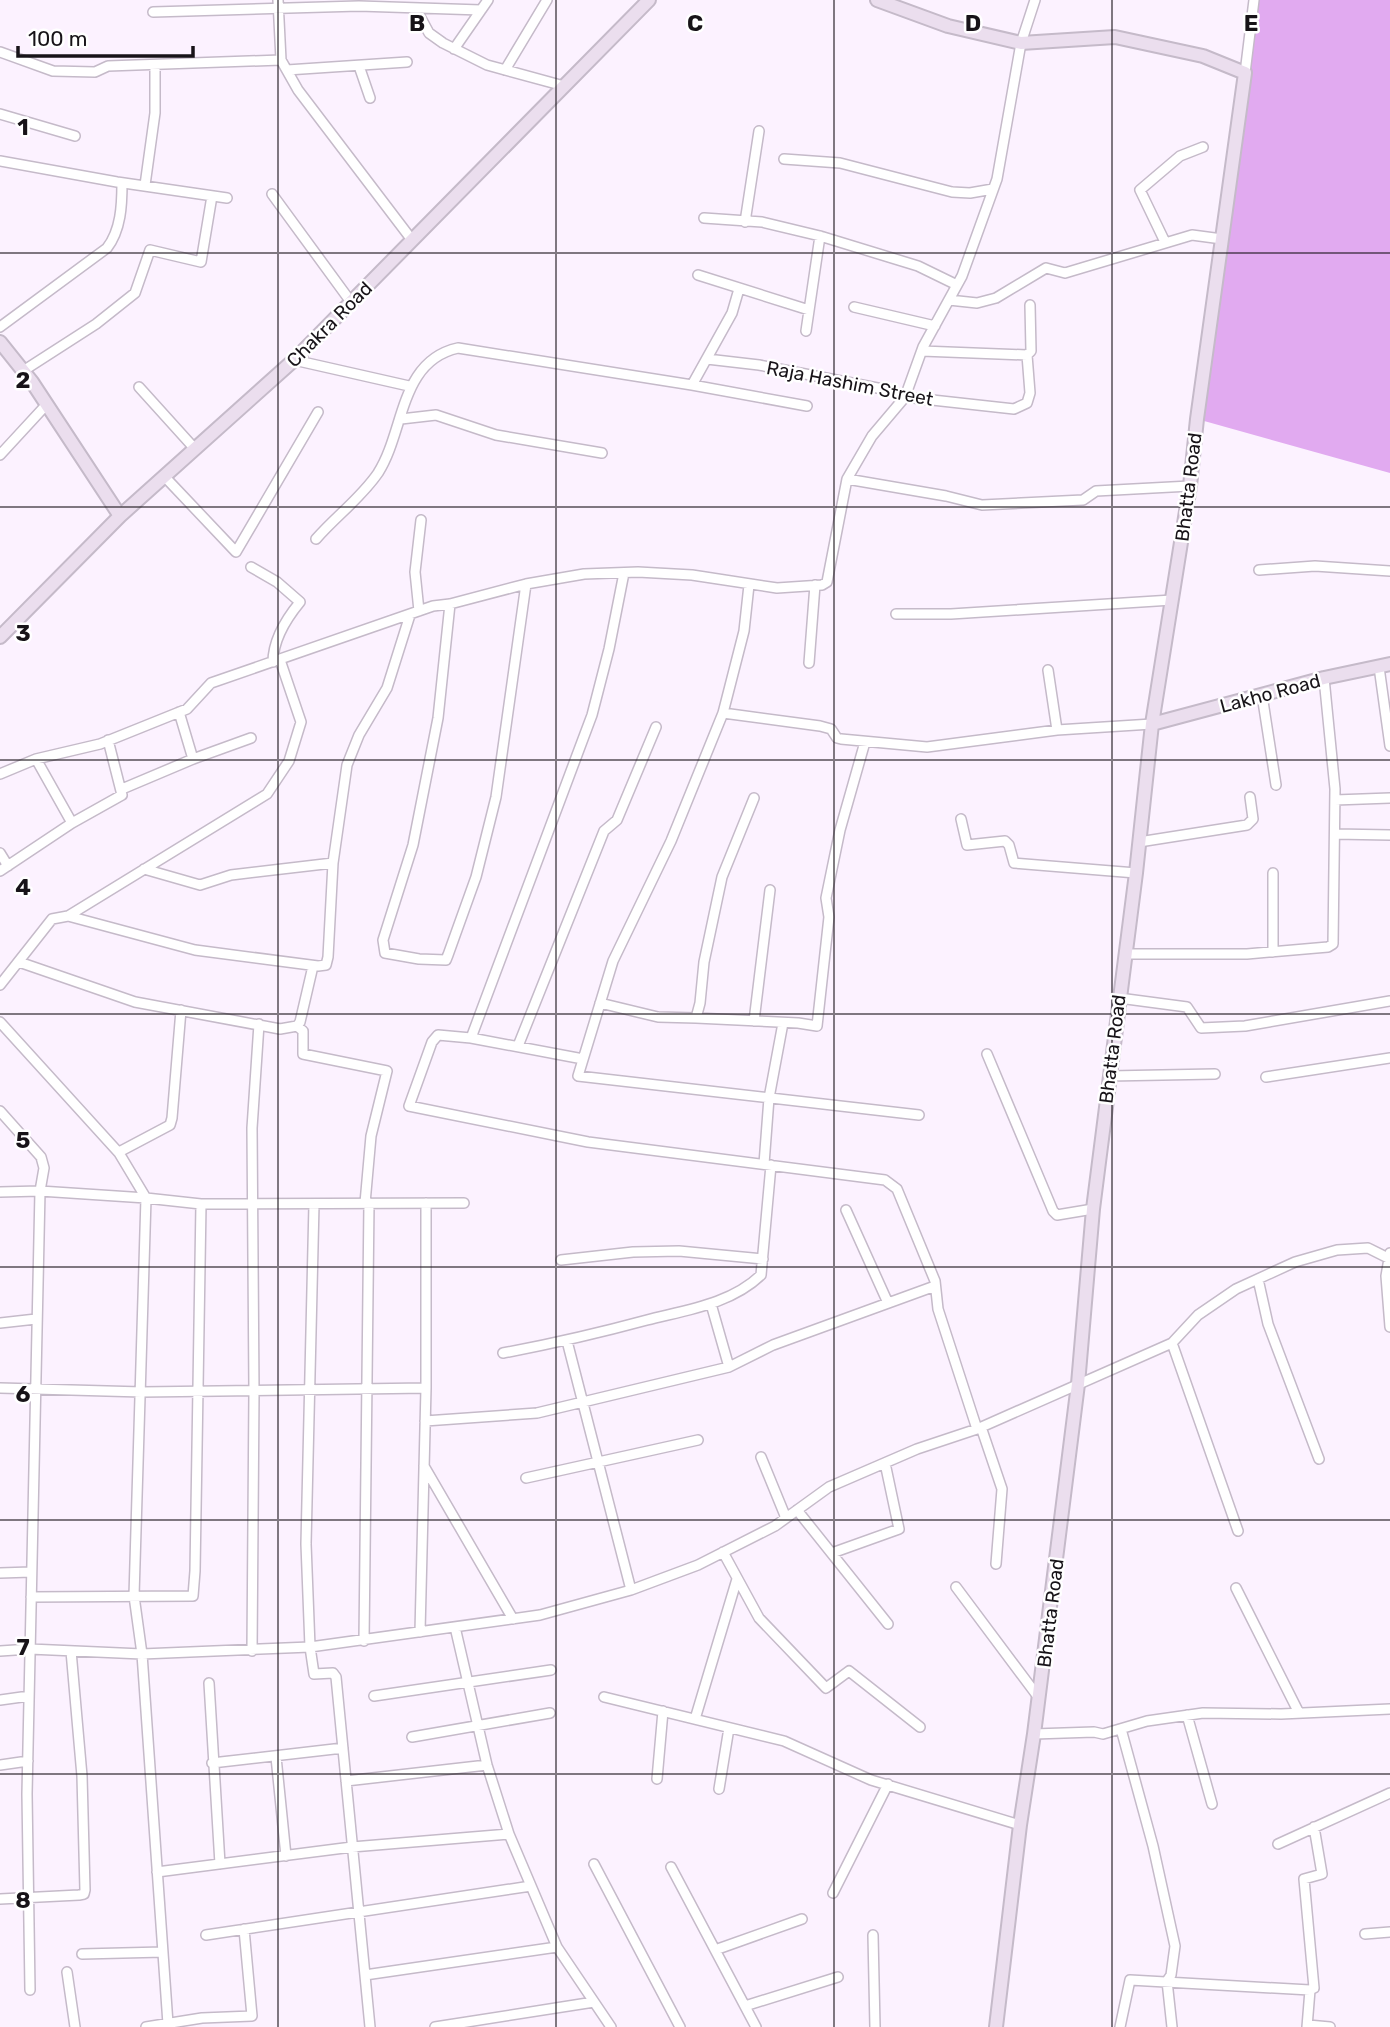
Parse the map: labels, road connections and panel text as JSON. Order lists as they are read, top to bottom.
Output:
{
  "streets": {
    "main road": ["Chakra Road", "Bhatta Road", "Lakho Road"],
    "street": ["Raja Hashim Street"]
  },
  "crossings": [
    ["Bhatta Road", "Lakho Road"]
  ],
  "scale_bar": "100 m",
  "grid": {
    "columns": [
      "B",
      "C",
      "D",
      "E"
    ],
    "rows": [
      "1",
      "2",
      "3",
      "4",
      "5",
      "6",
      "7",
      "8"
    ]
  }
}
